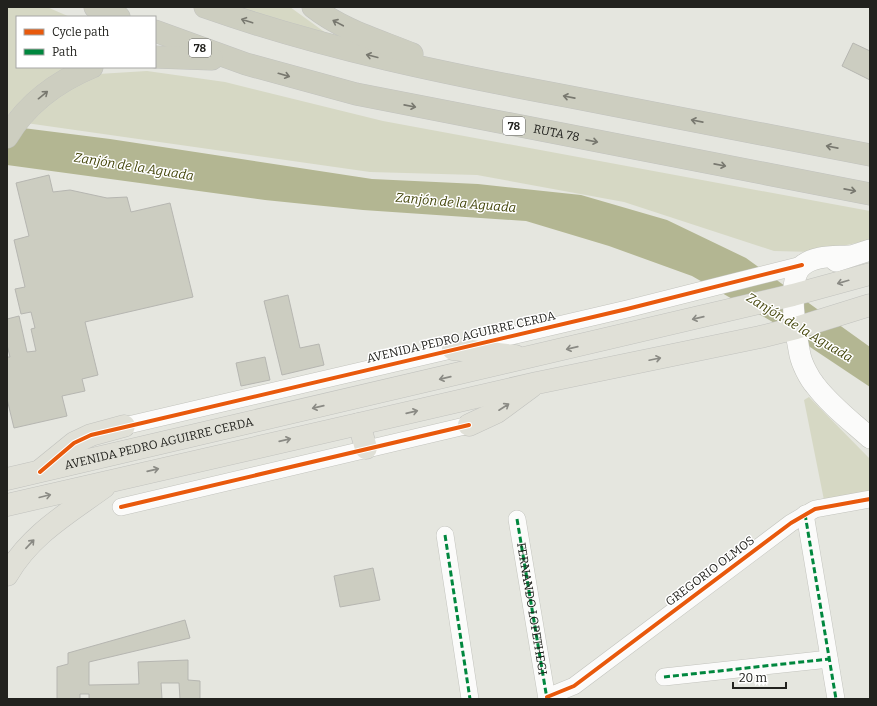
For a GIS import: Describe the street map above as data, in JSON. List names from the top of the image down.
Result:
{
  "streets": {
    "highway": ["78", "RUTA 78"],
    "main road": ["AVENIDA PEDRO AGUIRRE CERDA"],
    "street": ["GREGORIO OLMOS", "FERNANDO LOPETHEGI"]
  },
  "crossings": [
    ["GREGORIO OLMOS", "FERNANDO LOPETHEGI"]
  ],
  "water": ["Zanjón de la Aguada"],
  "legend": ["Cycle path", "Path"],
  "scale_bar": "20 m"
}
